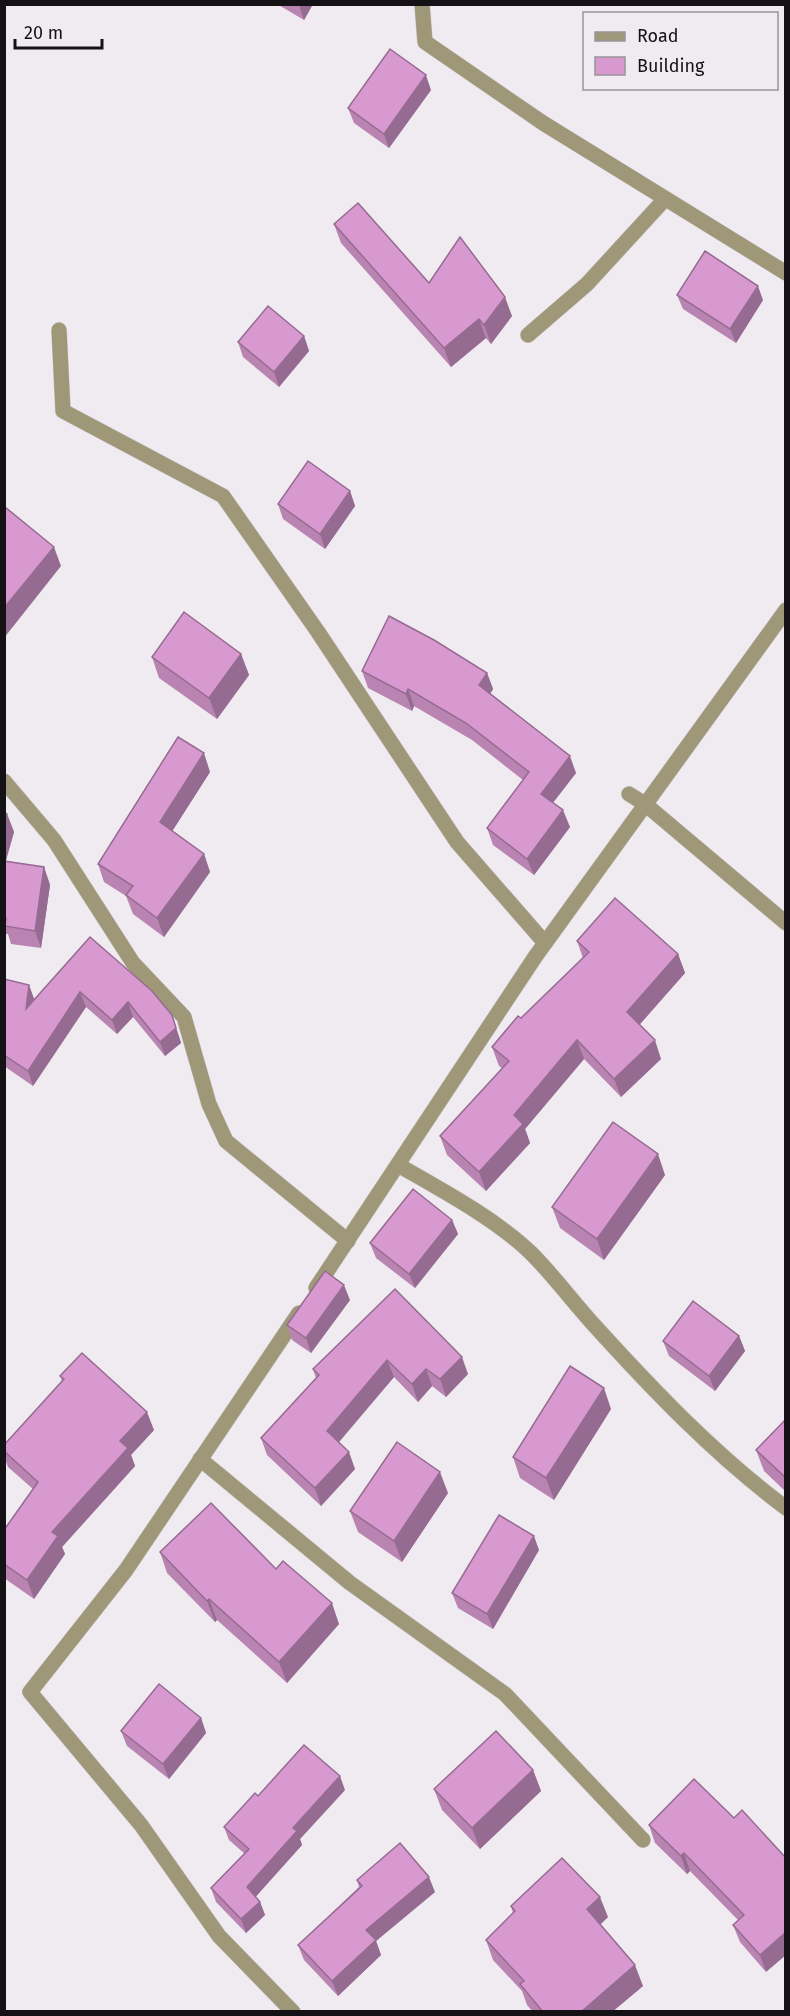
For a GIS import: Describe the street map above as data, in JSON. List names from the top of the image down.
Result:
{
  "legend": ["Road", "Building"],
  "scale_bar": "20 m"
}
